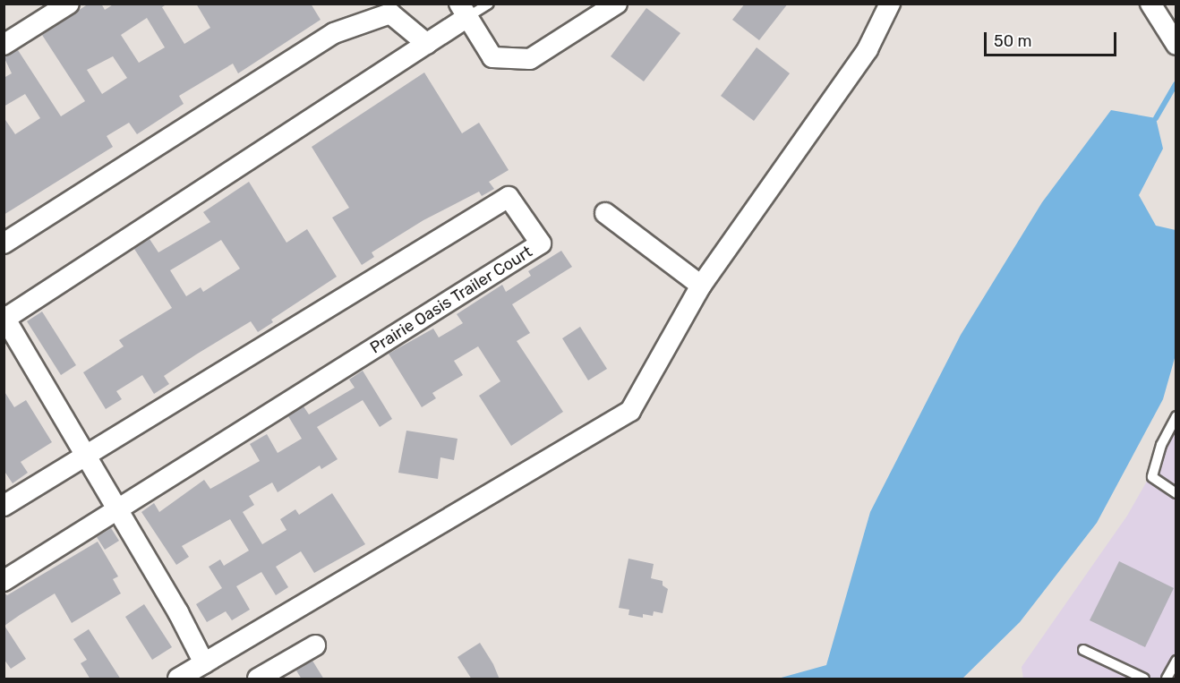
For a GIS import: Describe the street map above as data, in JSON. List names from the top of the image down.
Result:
{
  "streets": {
    "street": ["Prairie Oasis Trailer Court"]
  },
  "scale_bar": "50 m"
}
